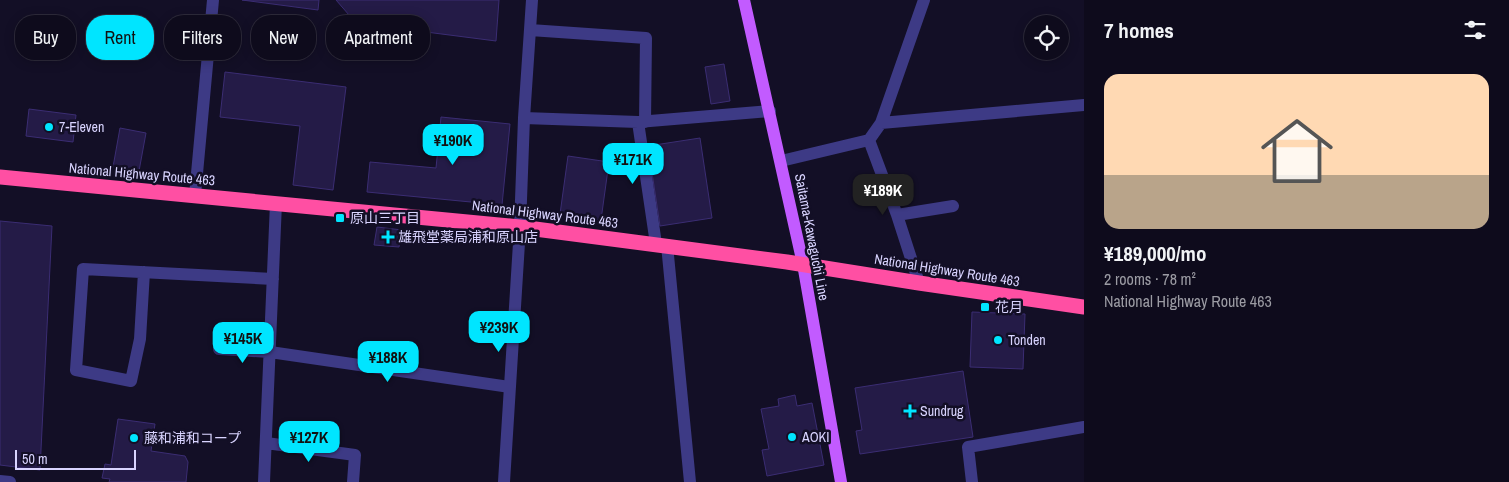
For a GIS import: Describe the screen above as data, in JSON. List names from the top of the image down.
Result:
{
  "streets": {
    "highway": ["National Highway Route 463"],
    "main road": ["Saitama-Kawaguchi Line"]
  },
  "crossings": [
    ["National Highway Route 463", "Saitama-Kawaguchi Line"]
  ],
  "places": {
    "other": [
      "7-Eleven",
      "Tonden",
      "AOKI",
      "藤和浦和コープ"
    ],
    "transit": ["原山三丁目", "花月"],
    "health": ["雄飛堂薬局浦和原山店", "Sundrug"]
  },
  "scale_bar": "50 m",
  "page": {
    "heading": "7 homes",
    "chip": [
      "Buy",
      "Rent",
      "Filters",
      "New",
      "Apartment"
    ],
    "list": [
      {
        "name": "¥189,000/mo",
        "note": "2 rooms · 78 m² · National Highway Route 463"
      }
    ],
    "price": [
      "¥190K",
      "¥171K",
      "¥189K",
      "¥239K",
      "¥145K",
      "¥188K",
      "¥127K"
    ],
    "scale": "50 m"
  }
}
